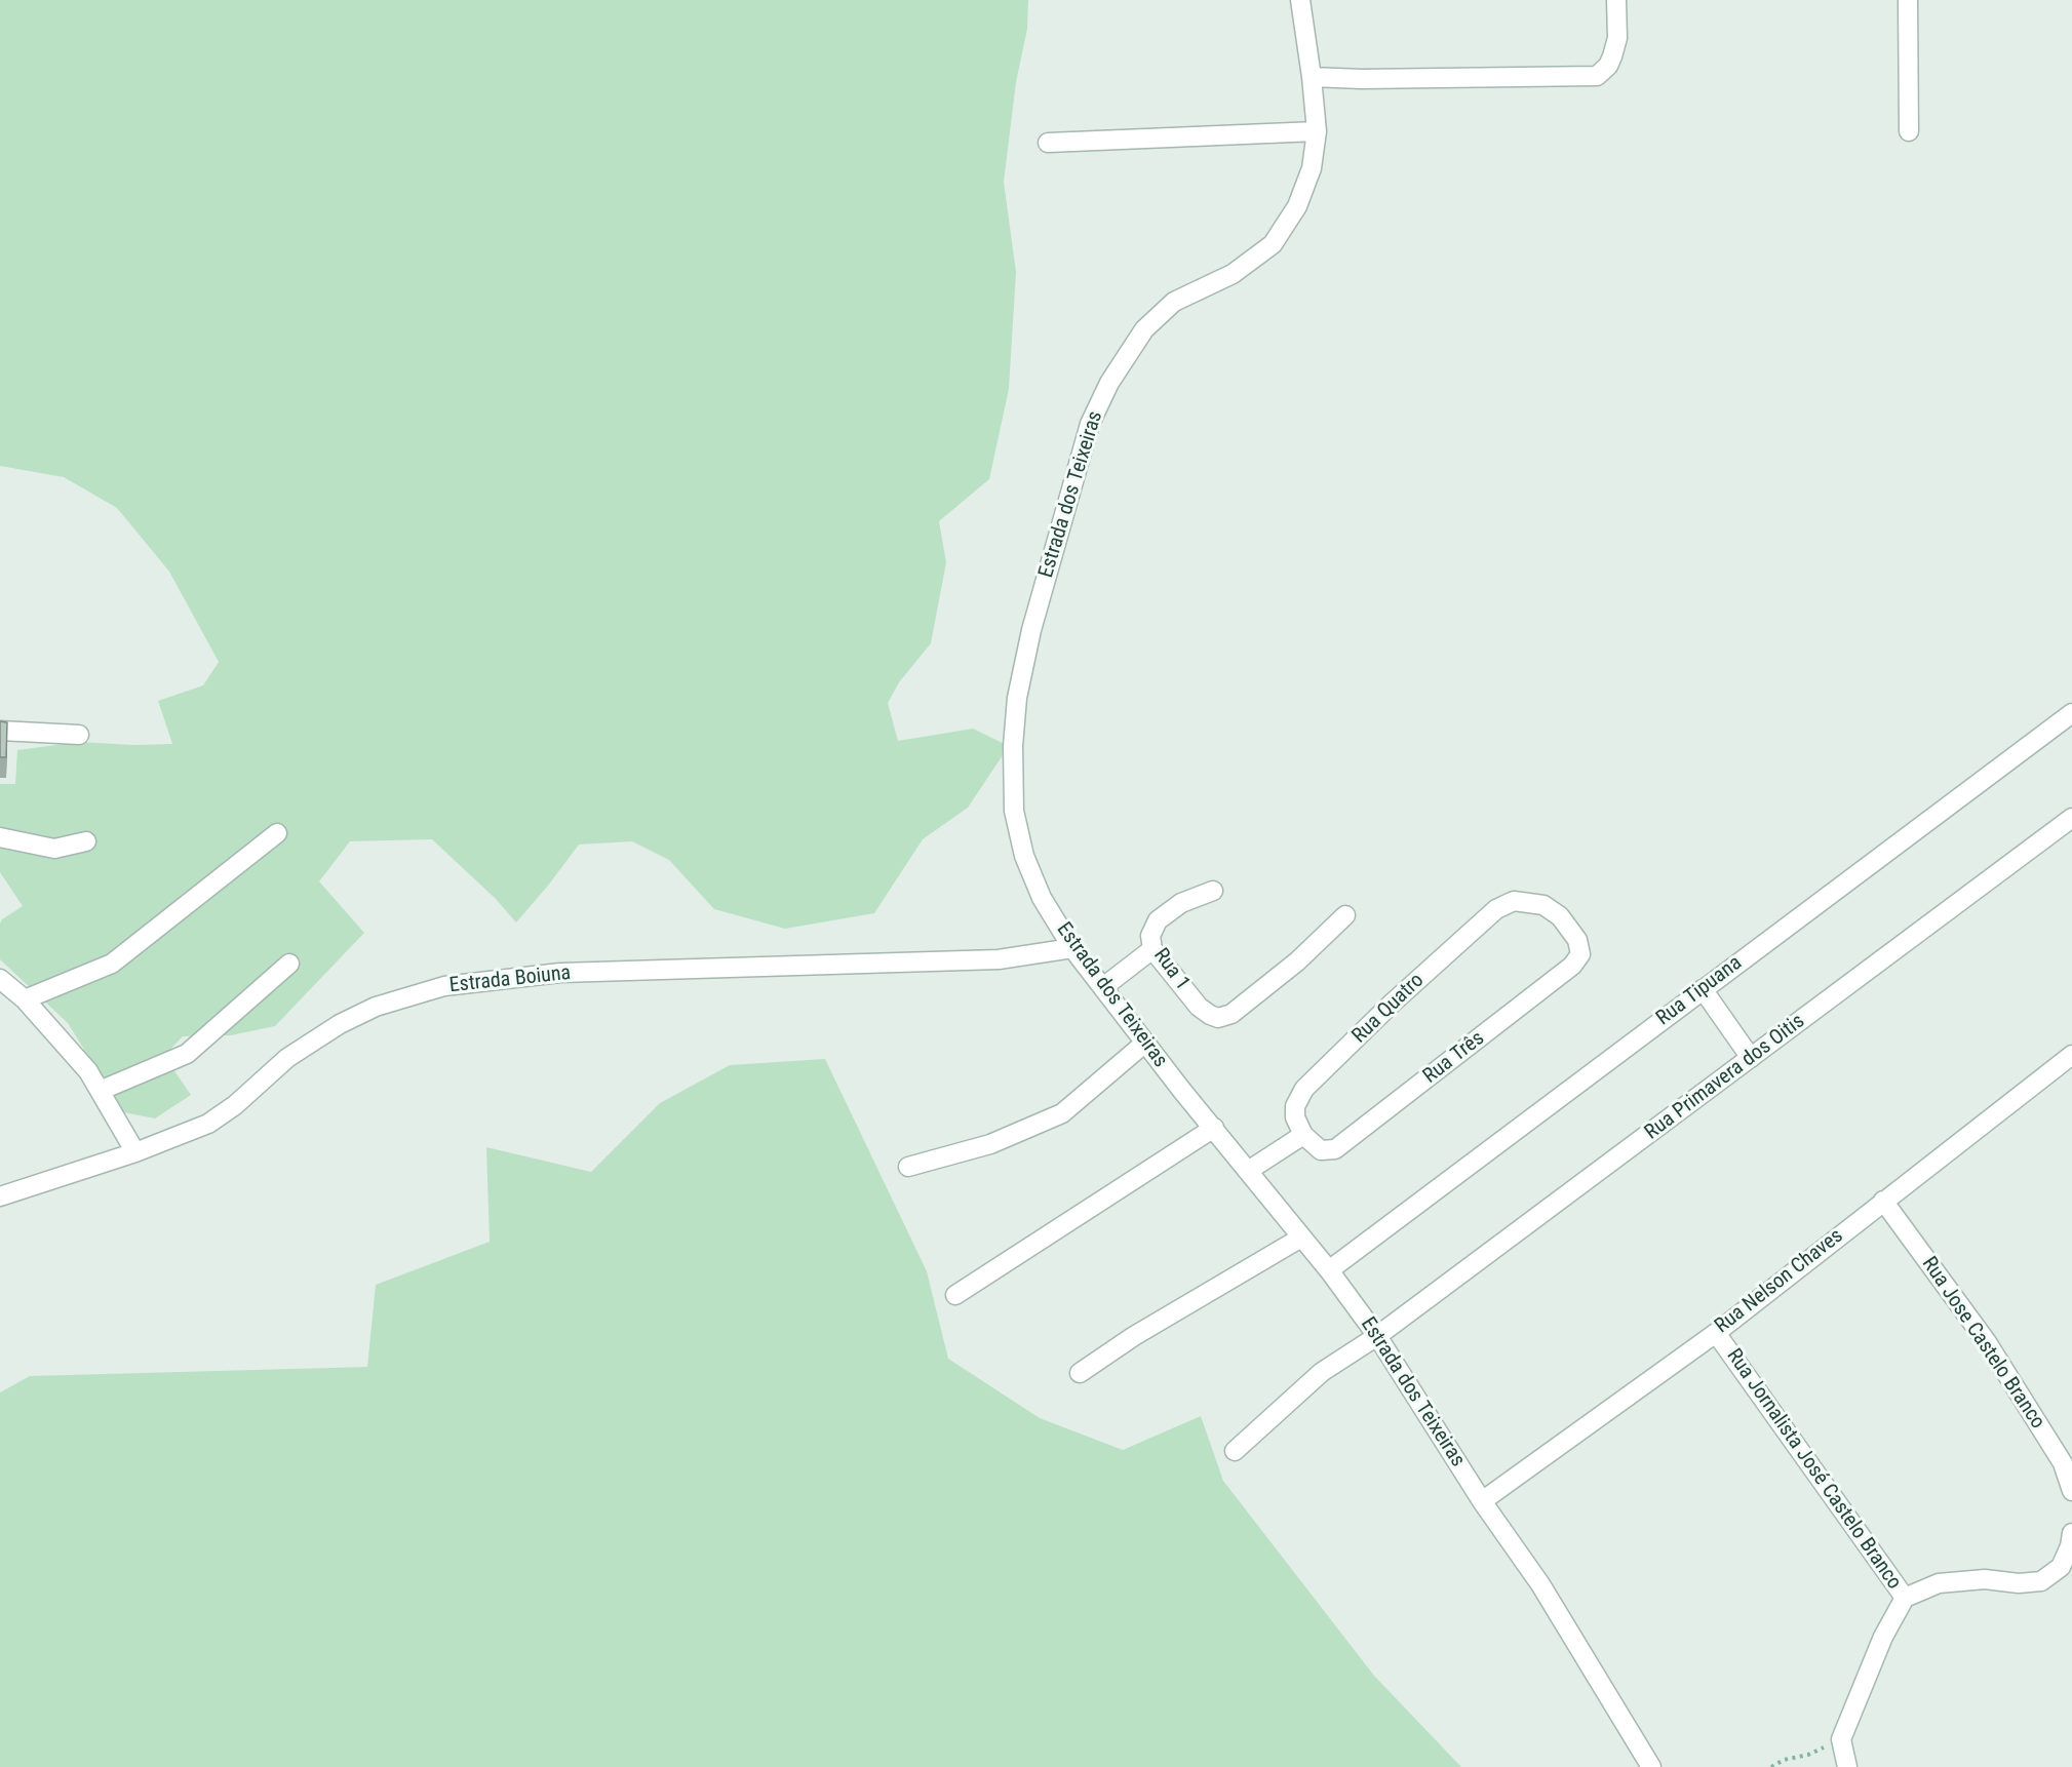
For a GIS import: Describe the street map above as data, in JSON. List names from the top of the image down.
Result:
{
  "streets": {
    "street": [
      "Estrada dos Teixeiras",
      "Rua 1",
      "Estrada Boiuna",
      "Rua Tipuana",
      "Rua Quatro",
      "Rua Três",
      "Rua Primavera dos Oitis",
      "Rua Nelson Chaves",
      "Rua Jose Castelo Branco",
      "Rua Jornalista José Castelo Branco"
    ]
  },
  "crossings": [
    ["Estrada dos Teixeiras", "Estrada Boiuna"],
    ["Estrada dos Teixeiras", "Rua Tipuana"],
    ["Estrada dos Teixeiras", "Rua Primavera dos Oitis"],
    ["Estrada dos Teixeiras", "Rua Nelson Chaves"],
    ["Rua Quatro", "Rua Três"],
    ["Rua Nelson Chaves", "Rua Jose Castelo Branco"],
    ["Rua Nelson Chaves", "Rua Jornalista José Castelo Branco"]
  ]
}
